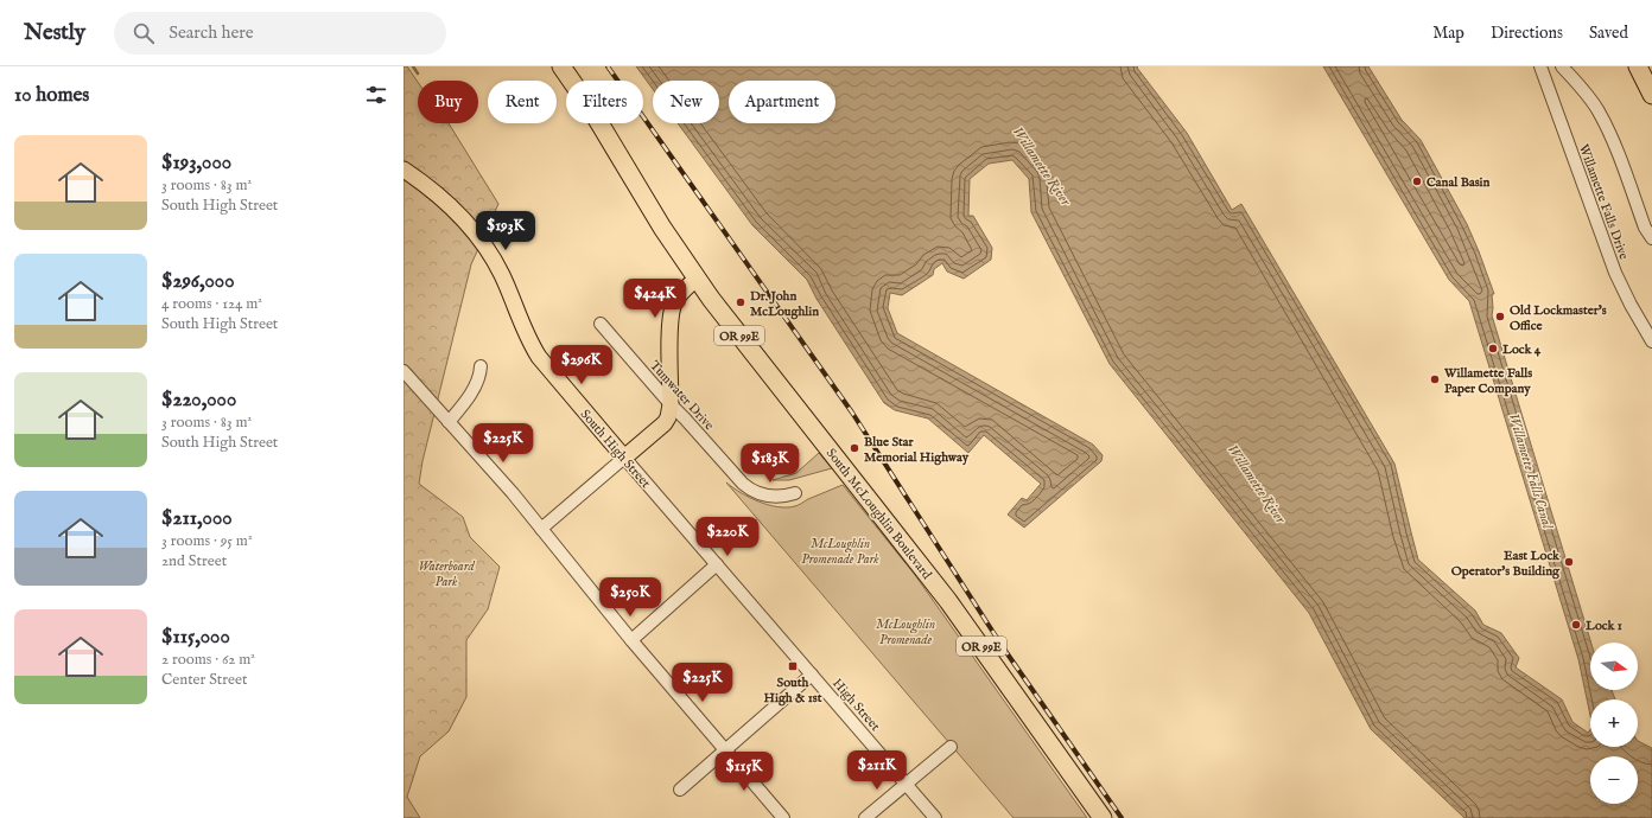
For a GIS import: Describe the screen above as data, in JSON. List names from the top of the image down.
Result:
{
  "streets": {
    "highway": ["OR 99E", "South McLoughlin Boulevard"],
    "main road": ["South High Street"],
    "street": ["Willamette Falls Drive", "Tumwater Drive", "High Street"]
  },
  "crossings": [
    ["South High Street", "High Street"]
  ],
  "water": ["Willamette River", "Willamette Falls Canal"],
  "parks": ["McLoughlin Promenade Park", "Waterboard Park", "McLoughlin Promenade"],
  "places": {
    "other": [
      "Canal Basin",
      "Dr. John McLoughlin",
      "Old Lockmaster's Office",
      "Lock 4",
      "Willamette Falls Paper Company",
      "Blue Star Memorial Highway",
      "East Lock Operator's Building",
      "Lock 1"
    ],
    "transit": ["South High & 1st"]
  },
  "north": "right",
  "page": {
    "header": "Nestly",
    "search": "Search here",
    "nav": ["Map", "Directions", "Saved"],
    "heading": "10 homes",
    "chip": [
      "Buy",
      "Rent",
      "Filters",
      "New",
      "Apartment"
    ],
    "list": [
      {
        "name": "$193,000",
        "note": "3 rooms · 83 m² · South High Street"
      },
      {
        "name": "$296,000",
        "note": "4 rooms · 124 m² · South High Street"
      },
      {
        "name": "$220,000",
        "note": "3 rooms · 83 m² · South High Street"
      },
      {
        "name": "$211,000",
        "note": "3 rooms · 95 m² · 2nd Street"
      },
      {
        "name": "$115,000",
        "note": "2 rooms · 62 m² · Center Street"
      }
    ],
    "price": [
      "$193K",
      "$424K",
      "$296K",
      "$225K",
      "$183K",
      "$220K",
      "$250K",
      "$225K",
      "$211K",
      "$115K"
    ],
    "map_buttons": ["+", "−"]
  }
}
